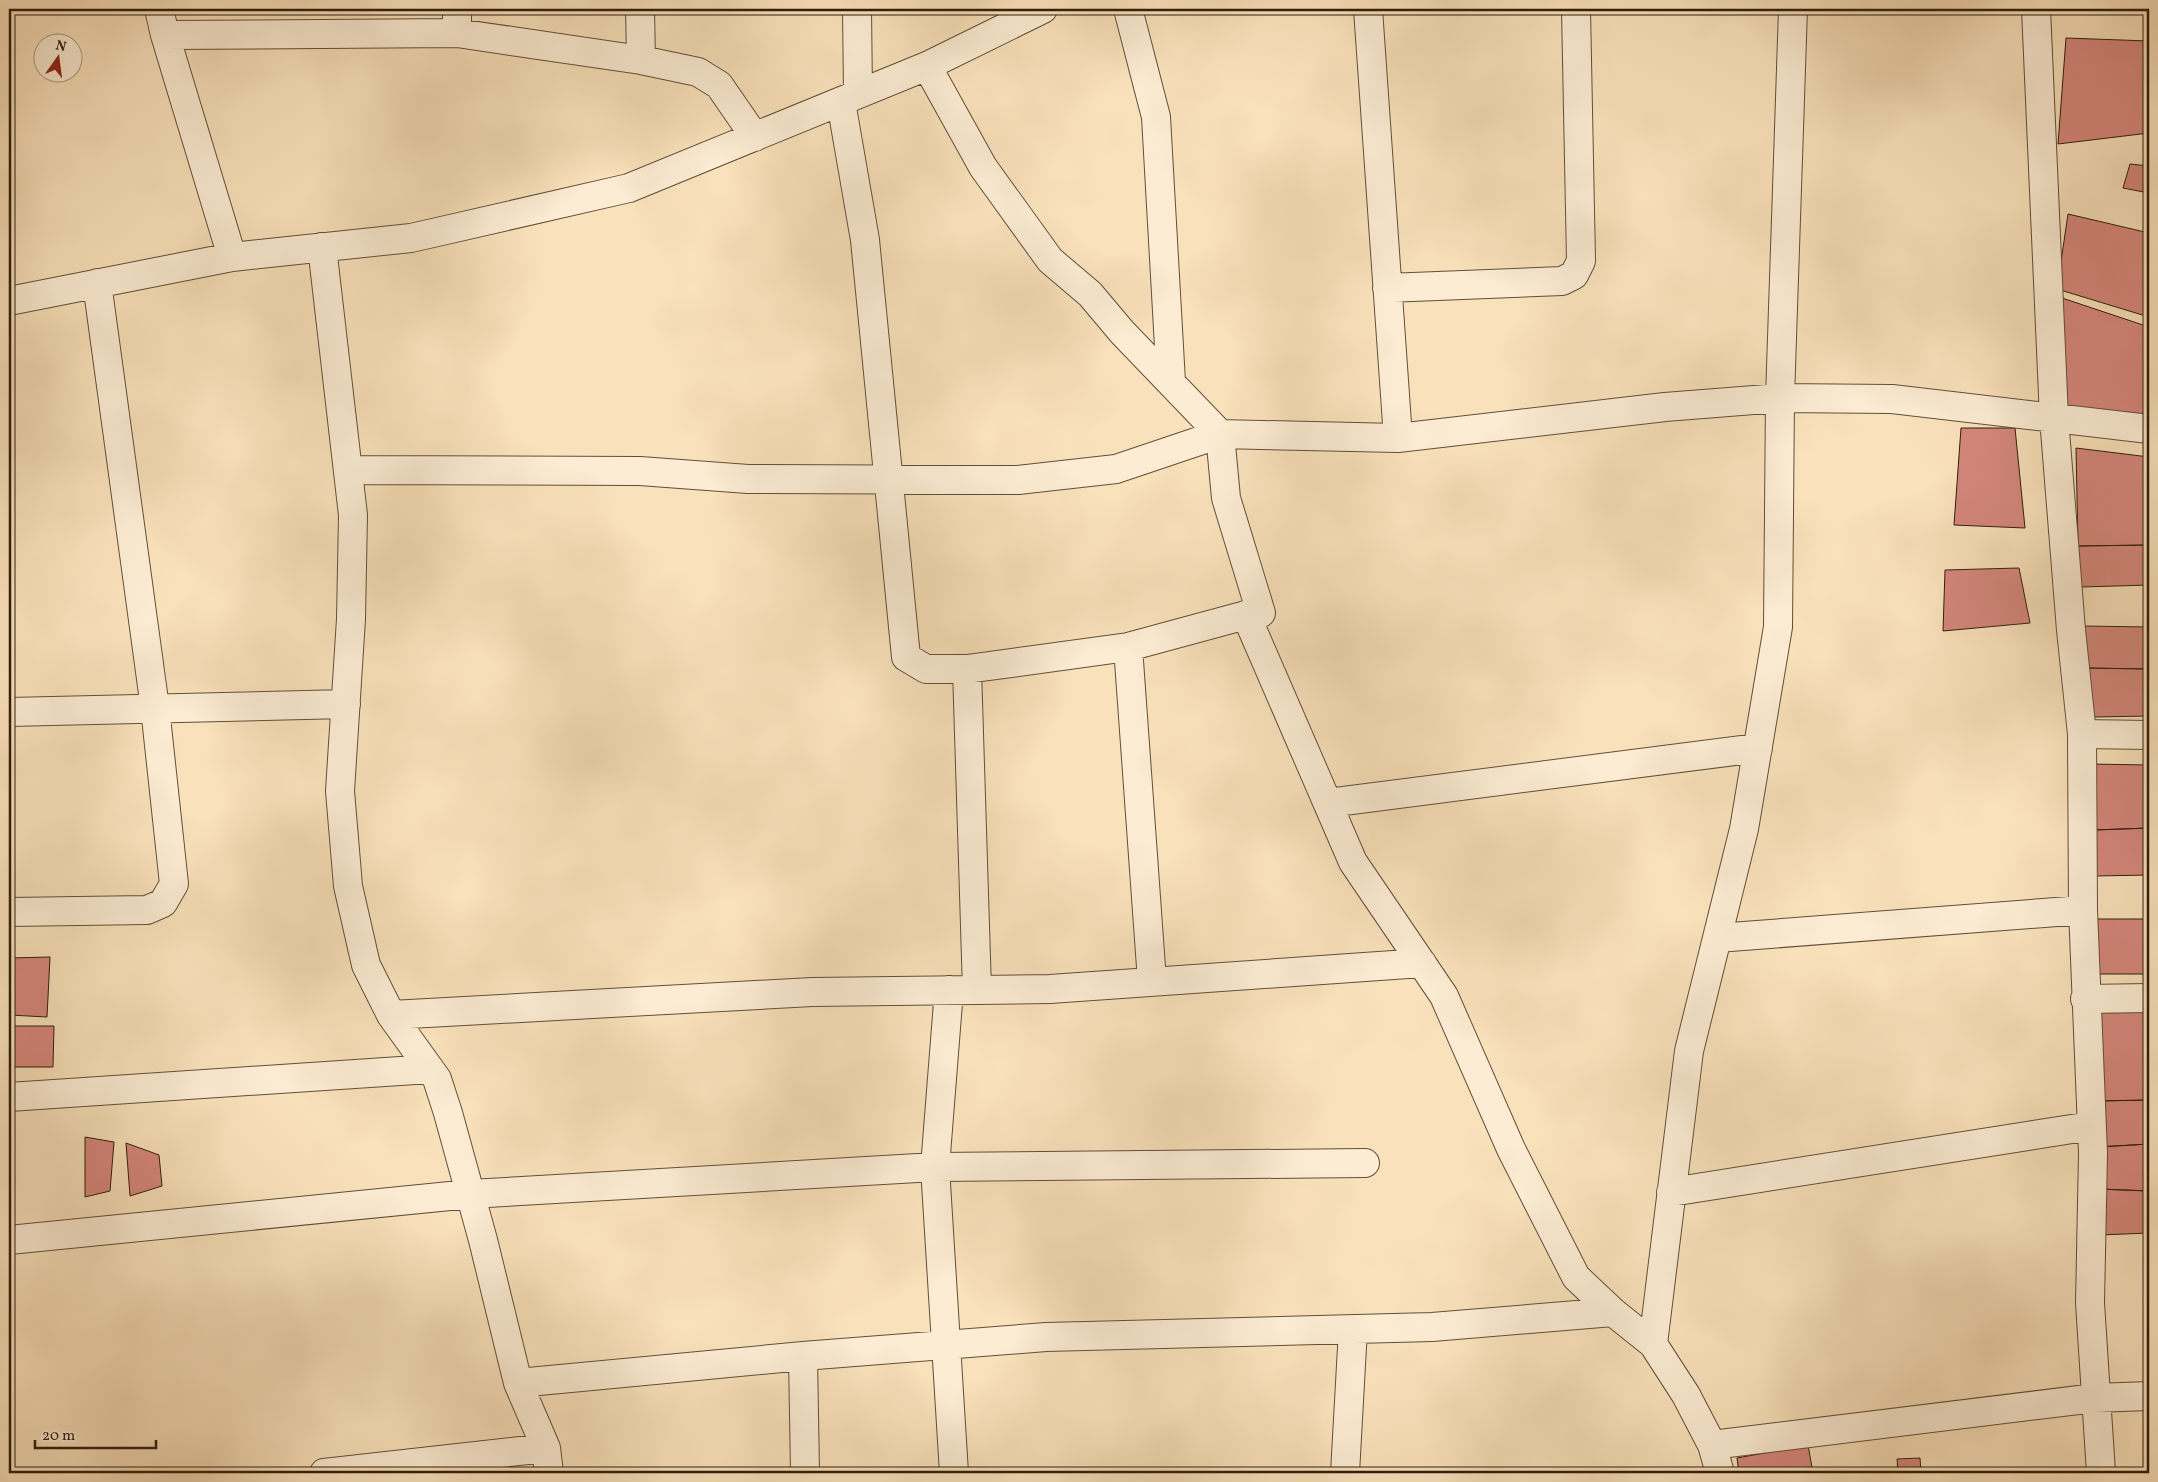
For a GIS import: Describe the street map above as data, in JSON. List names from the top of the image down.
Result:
{
  "scale_bar": "20 m",
  "north": "top"
}
